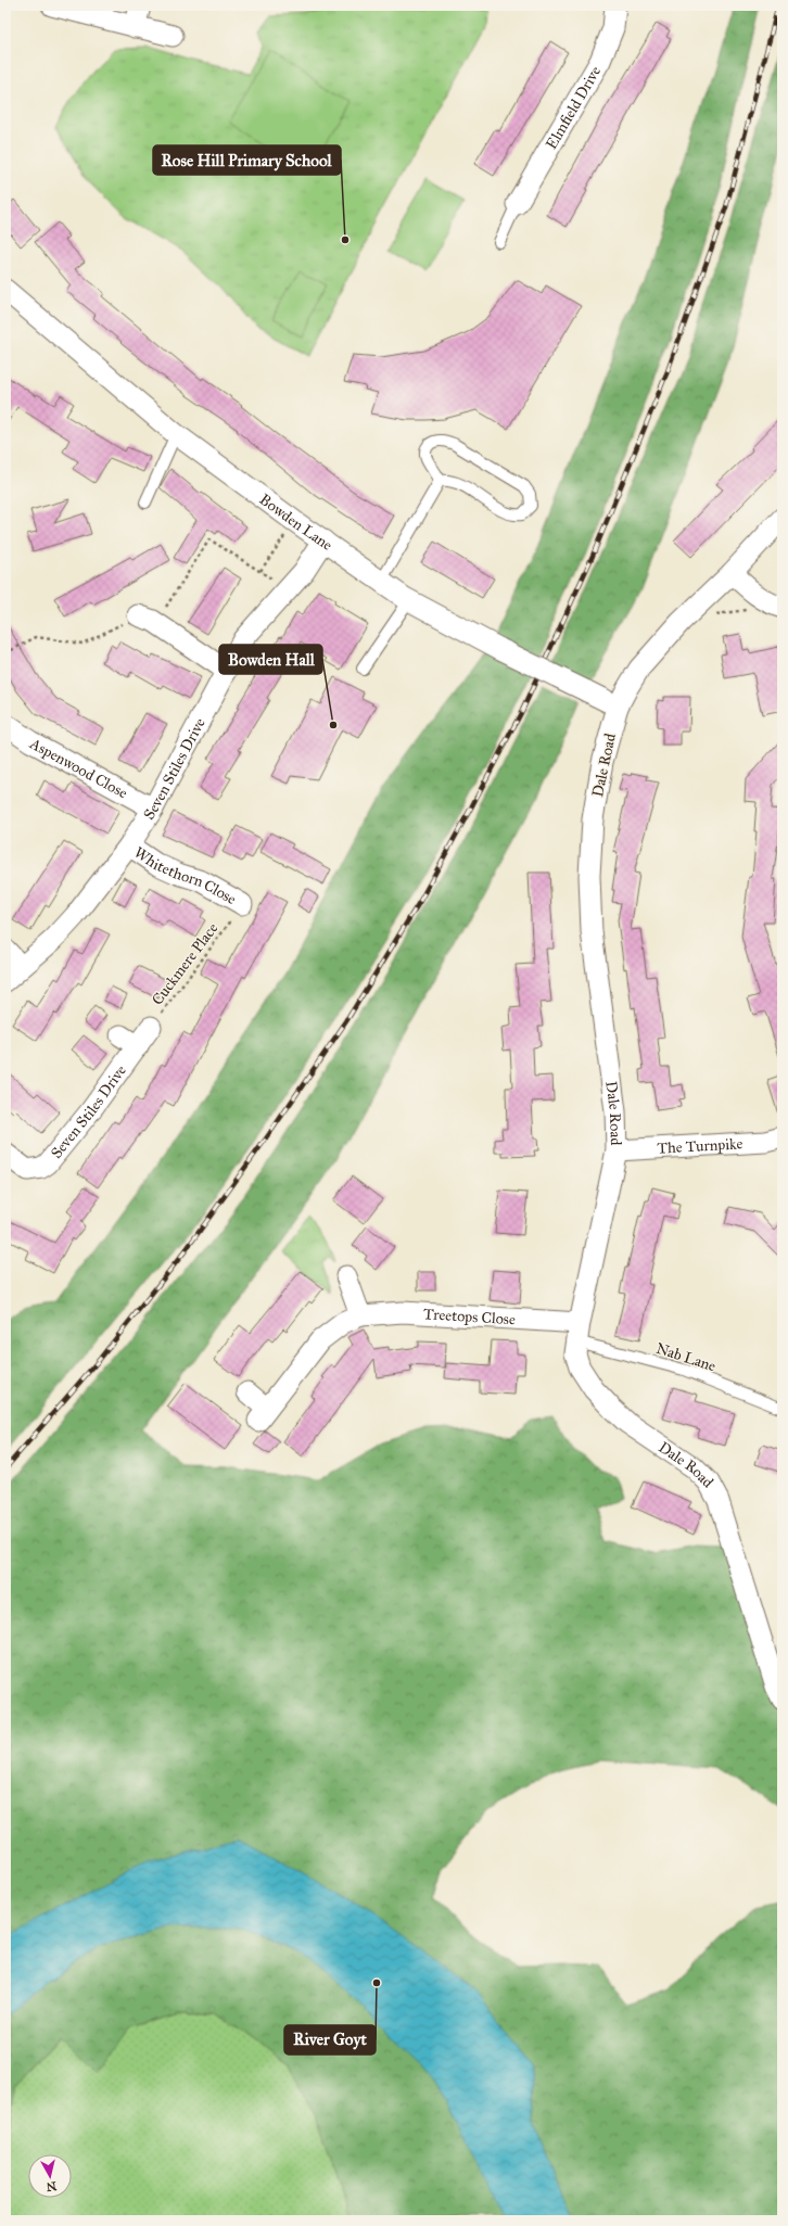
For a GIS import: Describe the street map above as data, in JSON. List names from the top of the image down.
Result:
{
  "streets": {
    "street": [
      "Elmfield Drive",
      "Bowden Lane",
      "Dale Road",
      "Aspenwood Close",
      "Seven Stiles Drive",
      "Whitethorn Close",
      "The Turnpike",
      "Treetops Close"
    ],
    "lane": ["Nab Lane"],
    "path": ["Cuckmere Place"]
  },
  "crossings": [
    ["Bowden Lane", "Dale Road"],
    ["Bowden Lane", "Seven Stiles Drive"],
    ["Dale Road", "The Turnpike"],
    ["Dale Road", "Treetops Close"],
    ["Dale Road", "Nab Lane"],
    ["Aspenwood Close", "Seven Stiles Drive"],
    ["Seven Stiles Drive", "Whitethorn Close"],
    ["Seven Stiles Drive", "Cuckmere Place"],
    ["Whitethorn Close", "Cuckmere Place"],
    ["Treetops Close", "Nab Lane"]
  ],
  "places": ["Rose Hill Primary School", "Bowden Hall", "River Goyt"],
  "north": "bottom"
}
